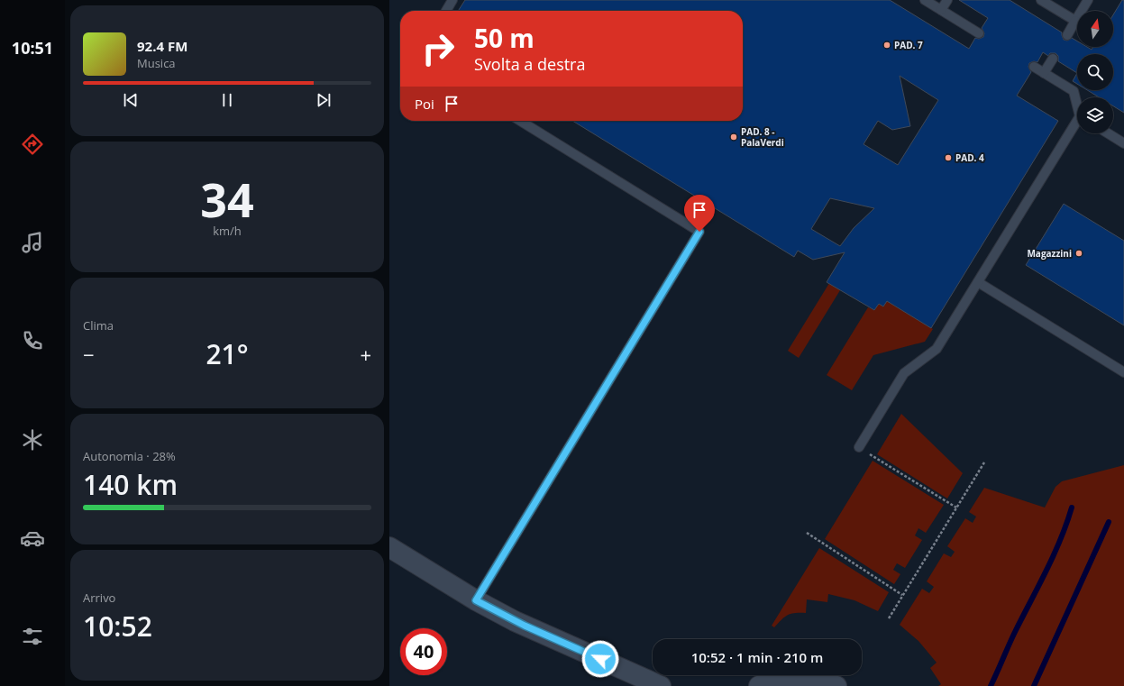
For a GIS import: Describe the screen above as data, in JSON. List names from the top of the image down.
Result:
{
  "places": [
    "PAD. 7",
    "PAD. 8 - PalaVerdi",
    "PAD. 4",
    "Magazzini"
  ],
  "north": "top",
  "page": {
    "tabs": "10:51",
    "turn": ["50 m", "Svolta a destra"],
    "song": ["92.4 FM", "Musica"],
    "then": "Poi",
    "tile": [
      ["34", "km/h"],
      "Clima",
      ["Autonomia · 28%", "140 km"],
      ["Arrivo", "10:52"]
    ],
    "heat": ["−", "21°", "+"],
    "limit": "40",
    "trip": "10:52 · 1 min · 210 m"
  }
}
